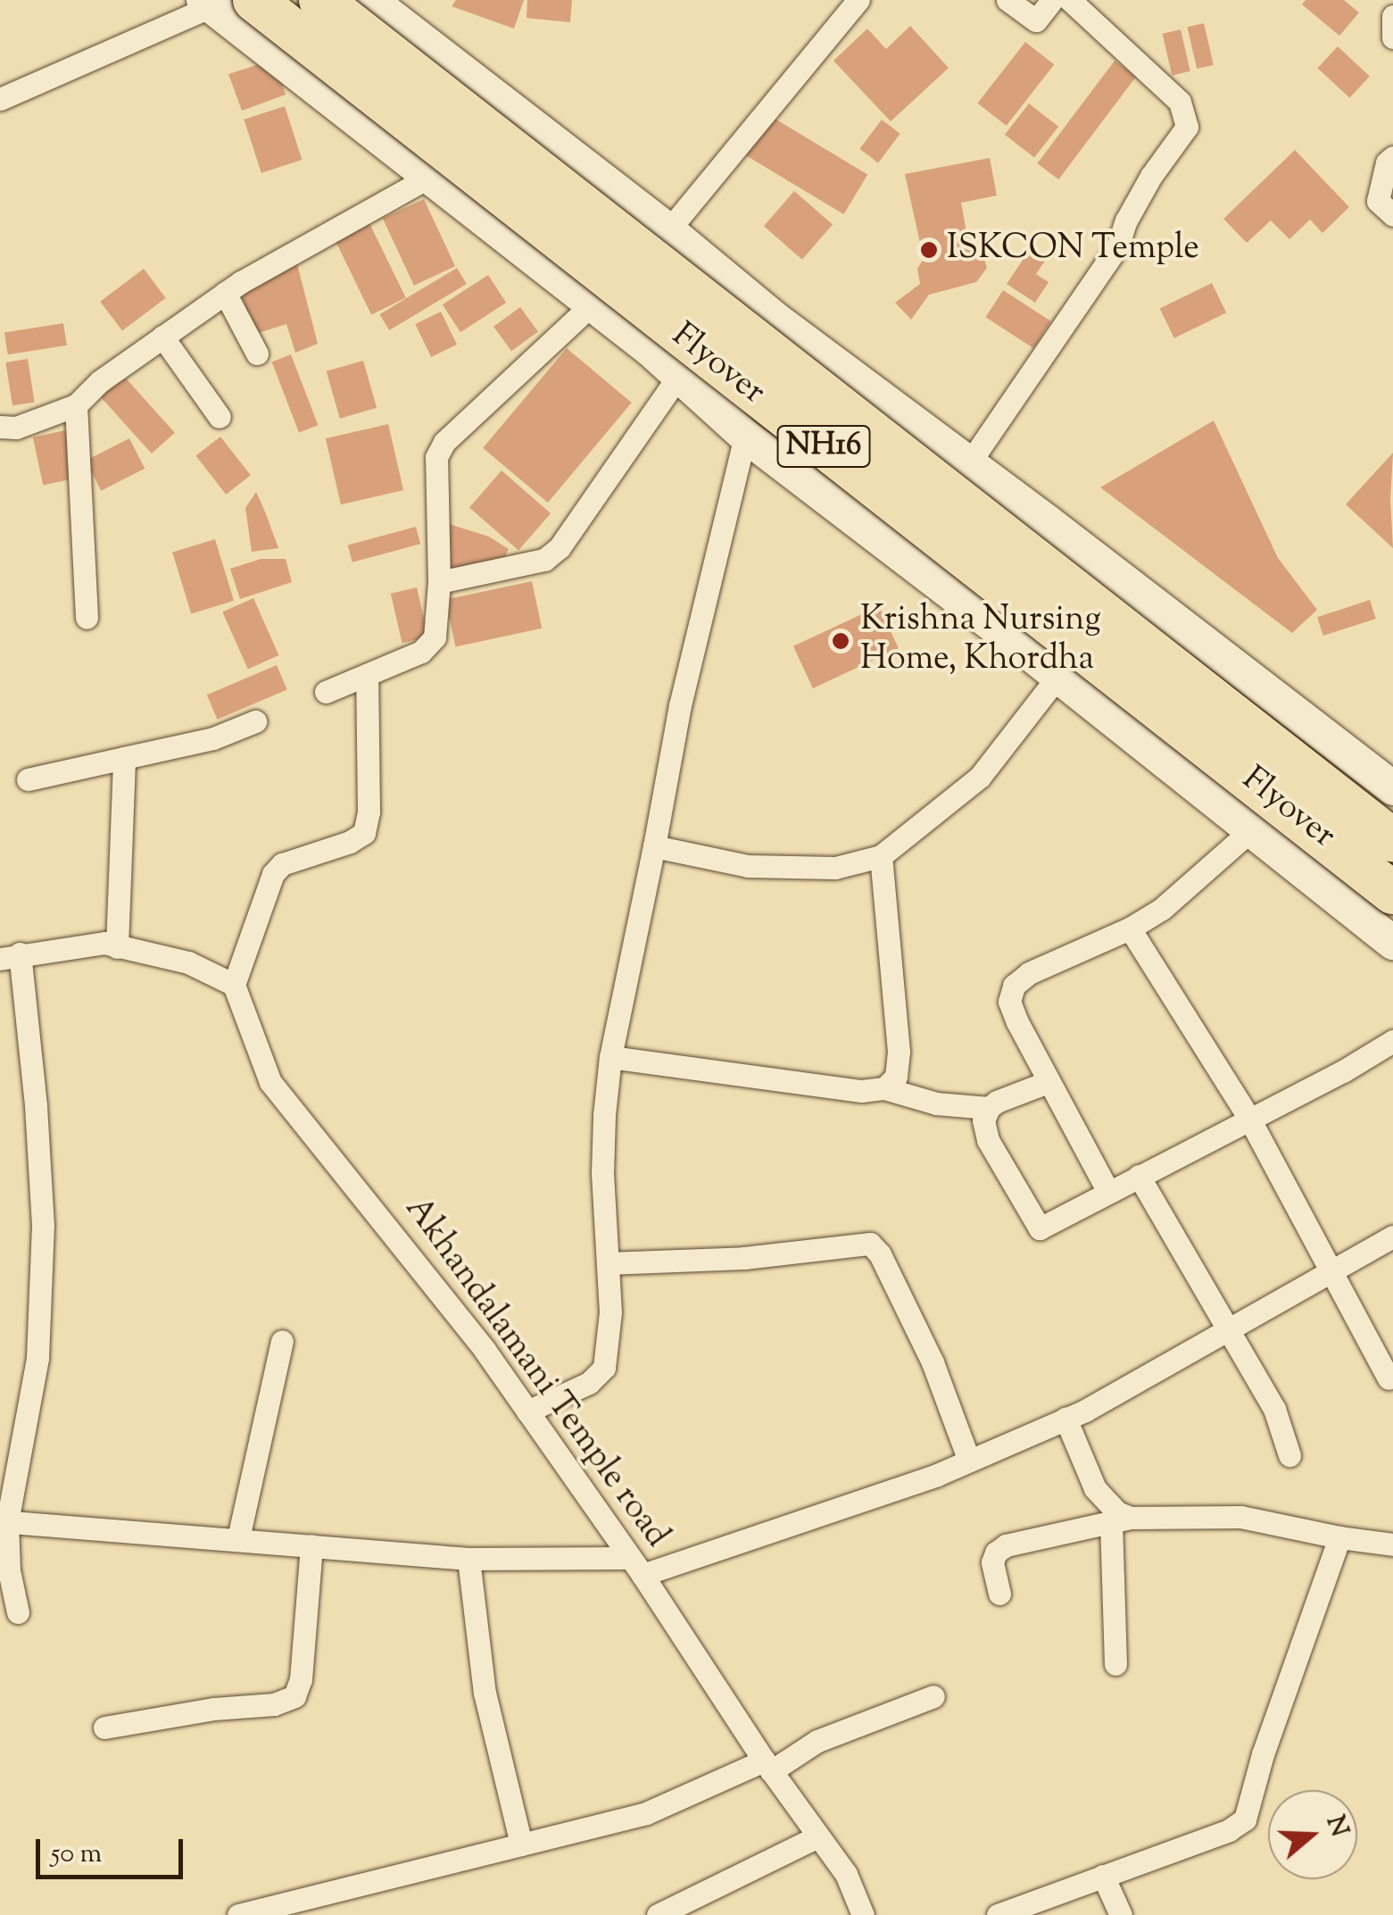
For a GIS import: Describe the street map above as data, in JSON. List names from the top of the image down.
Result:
{
  "streets": {
    "highway": ["Flyover", "NH16"],
    "street": ["Akhandalamani Temple road"]
  },
  "places": ["ISKCON Temple", "Krishna Nursing Home, Khordha"],
  "scale_bar": "50 m",
  "north": "right"
}
